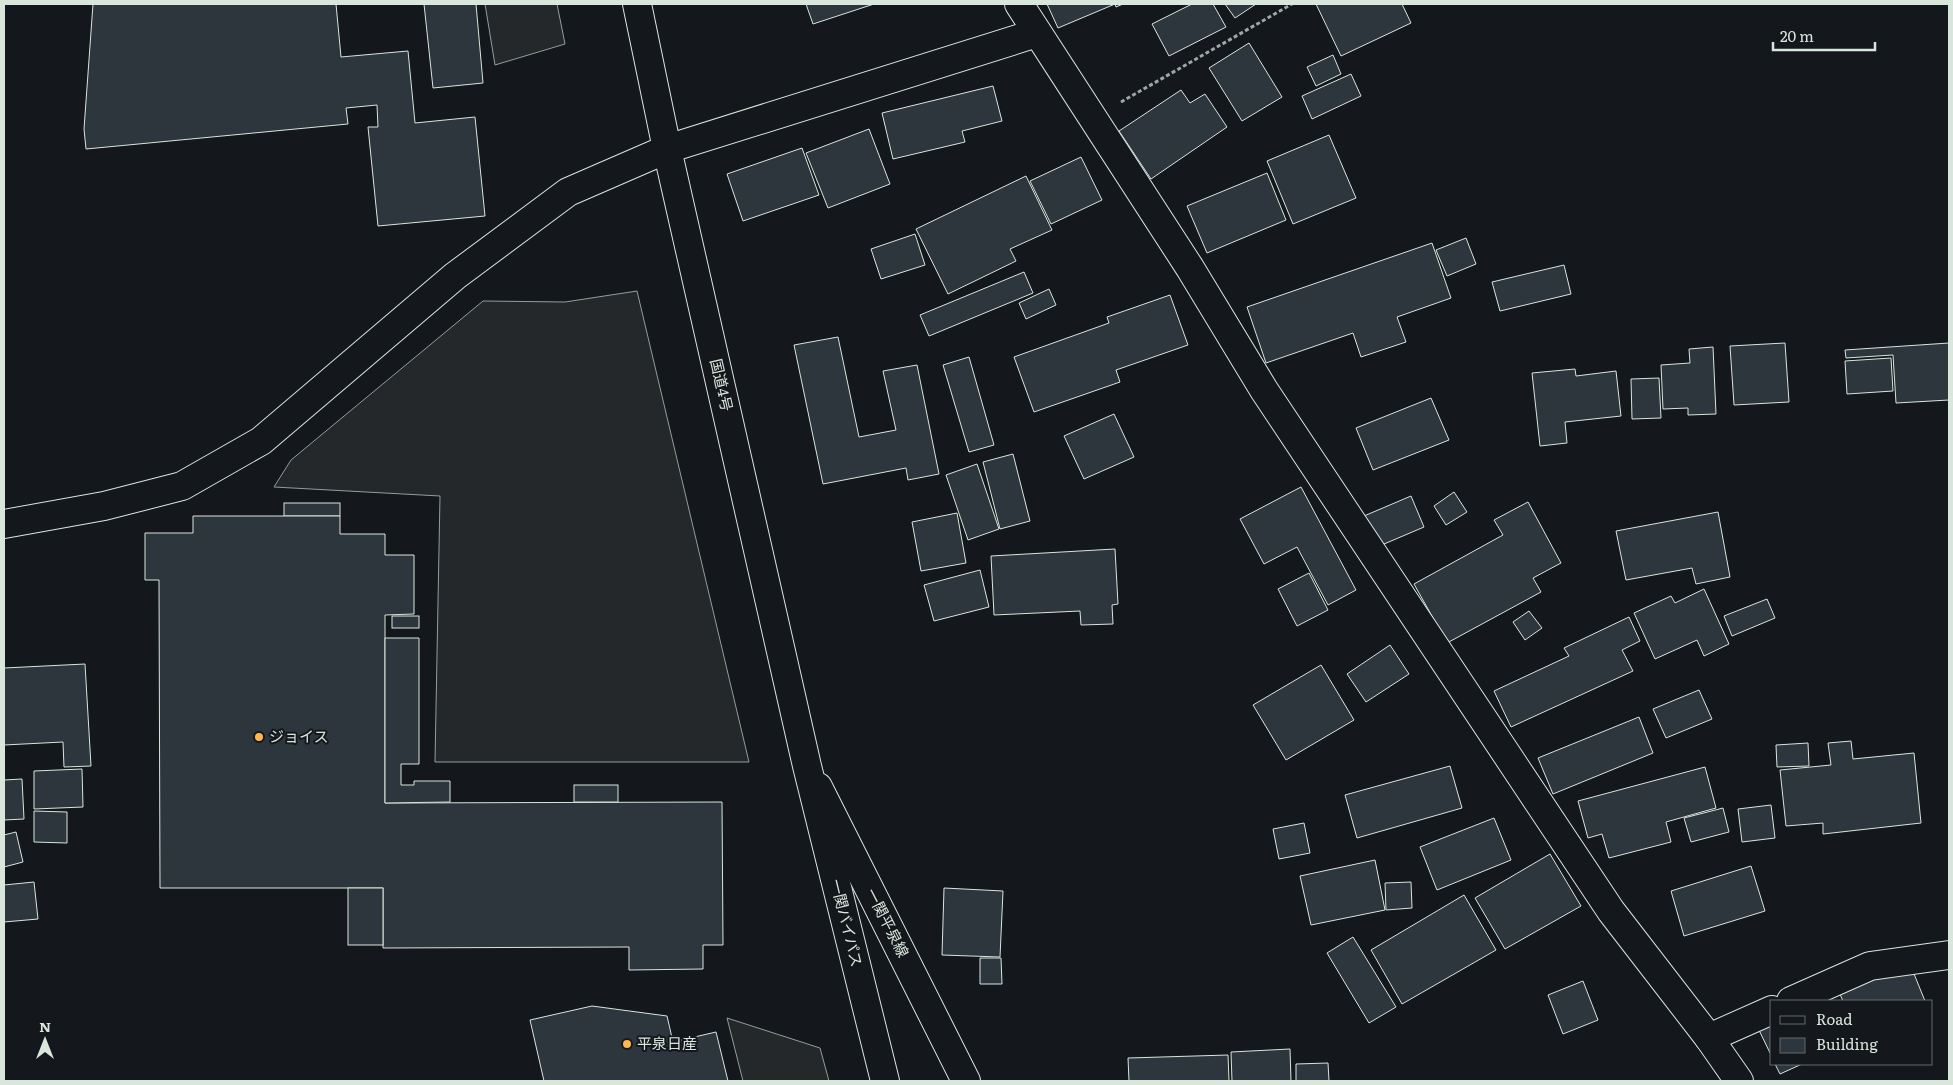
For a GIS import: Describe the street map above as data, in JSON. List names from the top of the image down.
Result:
{
  "streets": {
    "main road": ["国道4号", "一関バイパス", "一関平泉線"]
  },
  "crossings": [
    ["国道4号", "一関バイパス"],
    ["国道4号", "一関平泉線"],
    ["一関バイパス", "一関平泉線"]
  ],
  "places": ["ジョイス", "平泉日産"],
  "legend": ["Road", "Building"],
  "scale_bar": "20 m",
  "north": "top"
}
